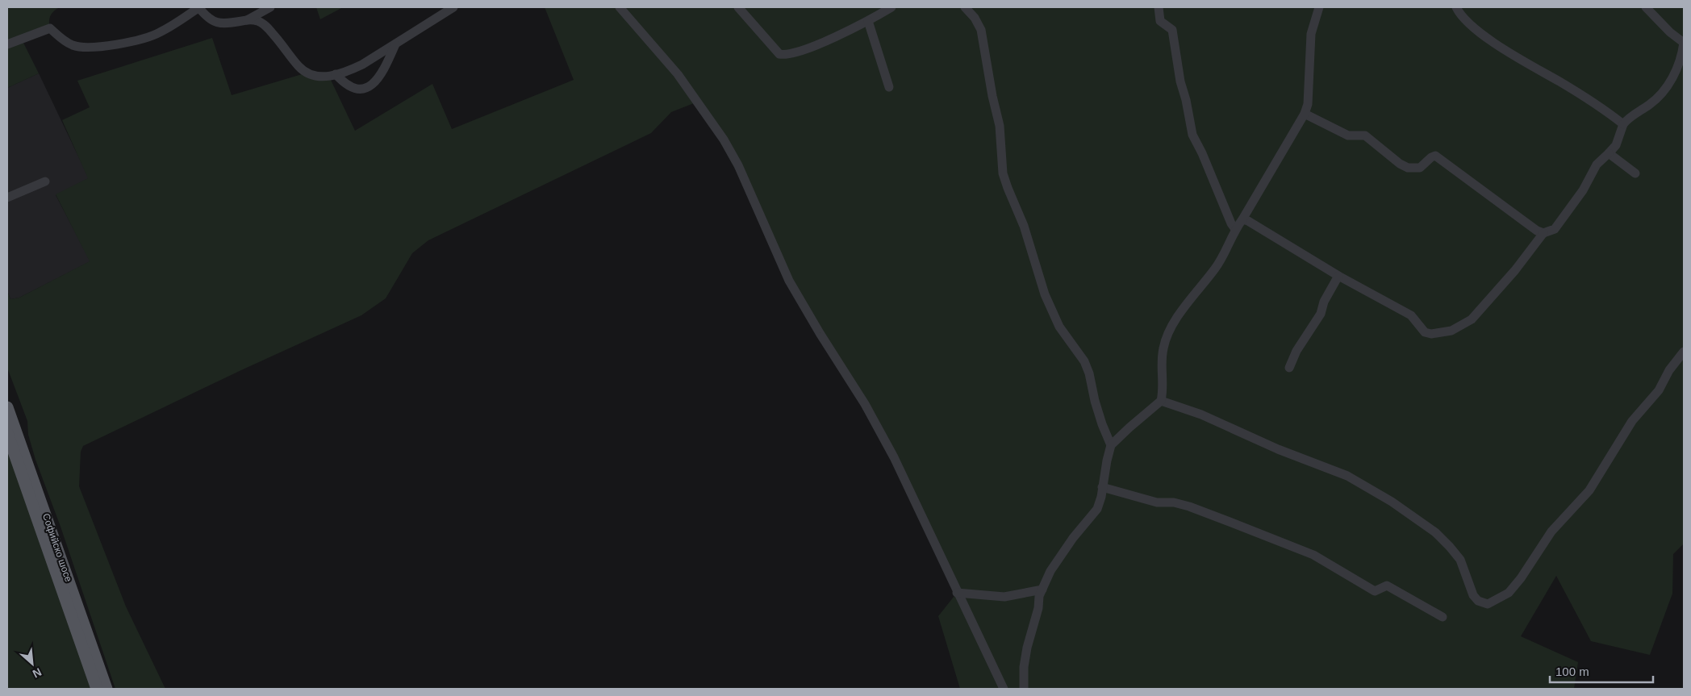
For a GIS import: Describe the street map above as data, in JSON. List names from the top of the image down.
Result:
{
  "streets": {
    "main road": ["Софийско шосе"]
  },
  "scale_bar": "100 m",
  "north": "bottom right"
}
